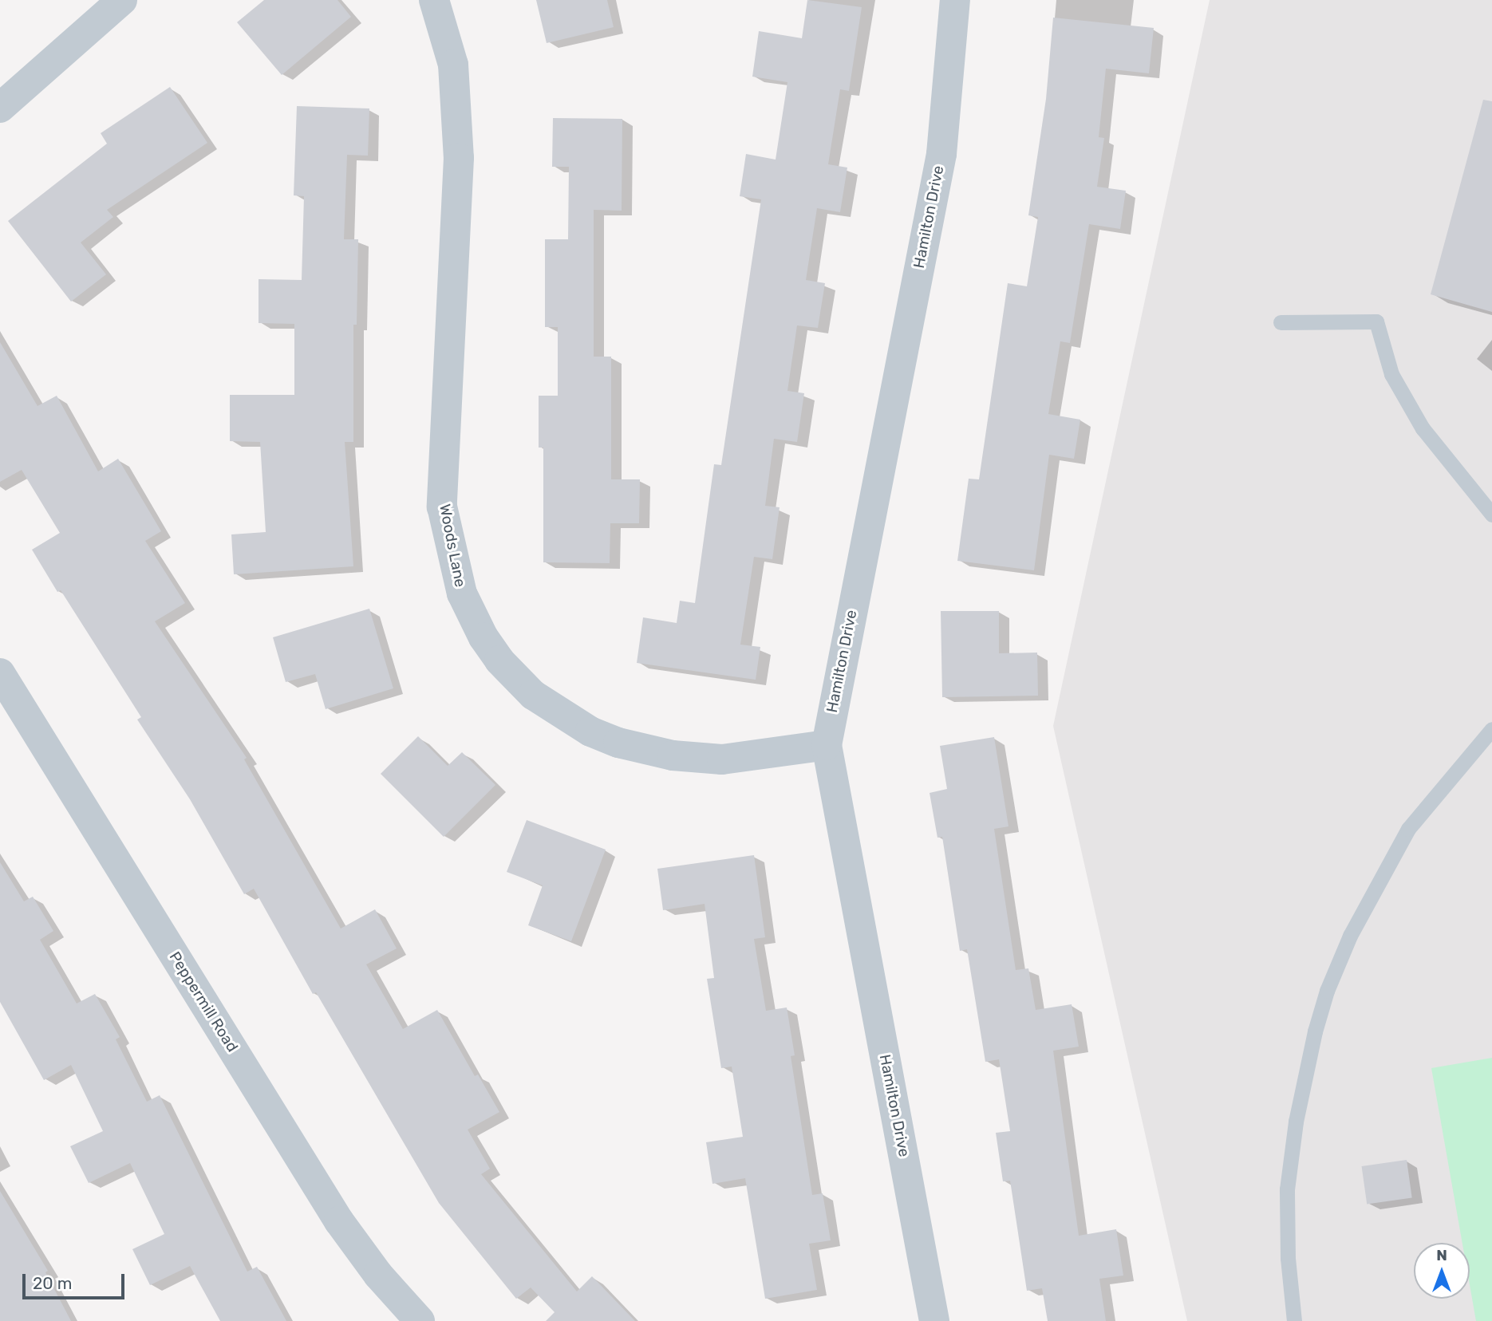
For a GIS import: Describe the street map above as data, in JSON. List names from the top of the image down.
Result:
{
  "streets": {
    "street": ["Hamilton Drive", "Woods Lane", "Peppermill Road"]
  },
  "crossings": [
    ["Hamilton Drive", "Woods Lane"]
  ],
  "scale_bar": "20 m",
  "north": "top"
}
